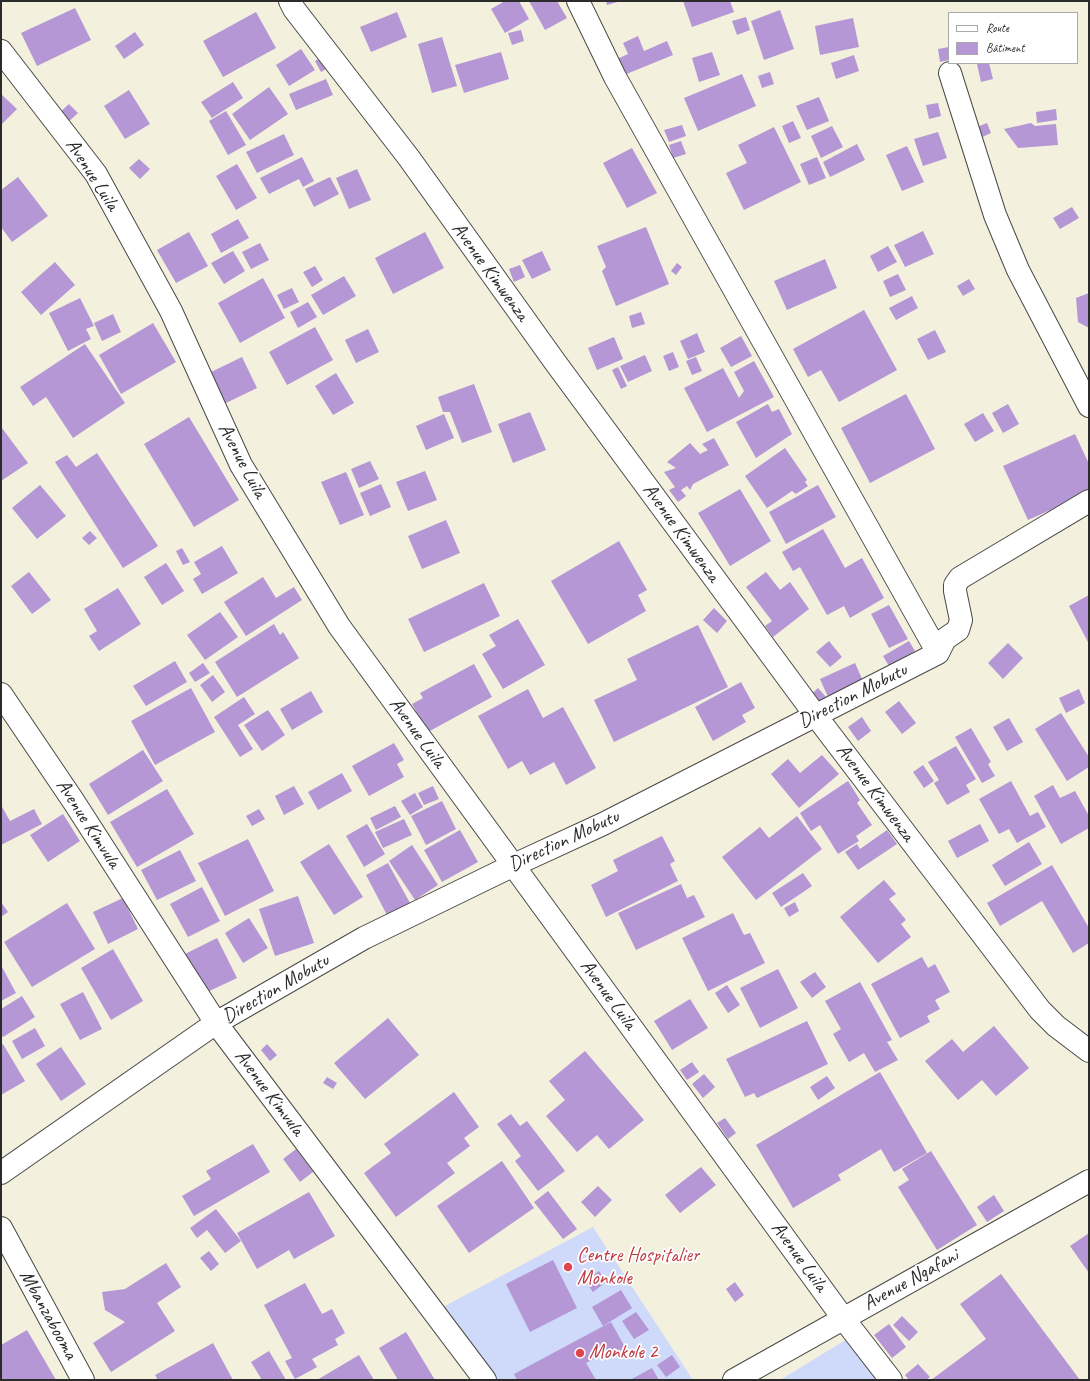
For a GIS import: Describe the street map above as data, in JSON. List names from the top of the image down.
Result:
{
  "streets": {
    "street": [
      "Avenue Luila",
      "Avenue Kimwenza",
      "Direction Mobutu",
      "Avenue Kimvula",
      "Avenue Ngafani",
      "Mbanzabooma"
    ]
  },
  "crossings": [
    ["Avenue Luila", "Direction Mobutu"],
    ["Avenue Luila", "Avenue Ngafani"],
    ["Avenue Kimwenza", "Direction Mobutu"],
    ["Direction Mobutu", "Avenue Kimvula"]
  ],
  "places": ["Centre Hospitalier Monkole", "Monkole 2"],
  "legend": ["Route", "Bâtiment"]
}
